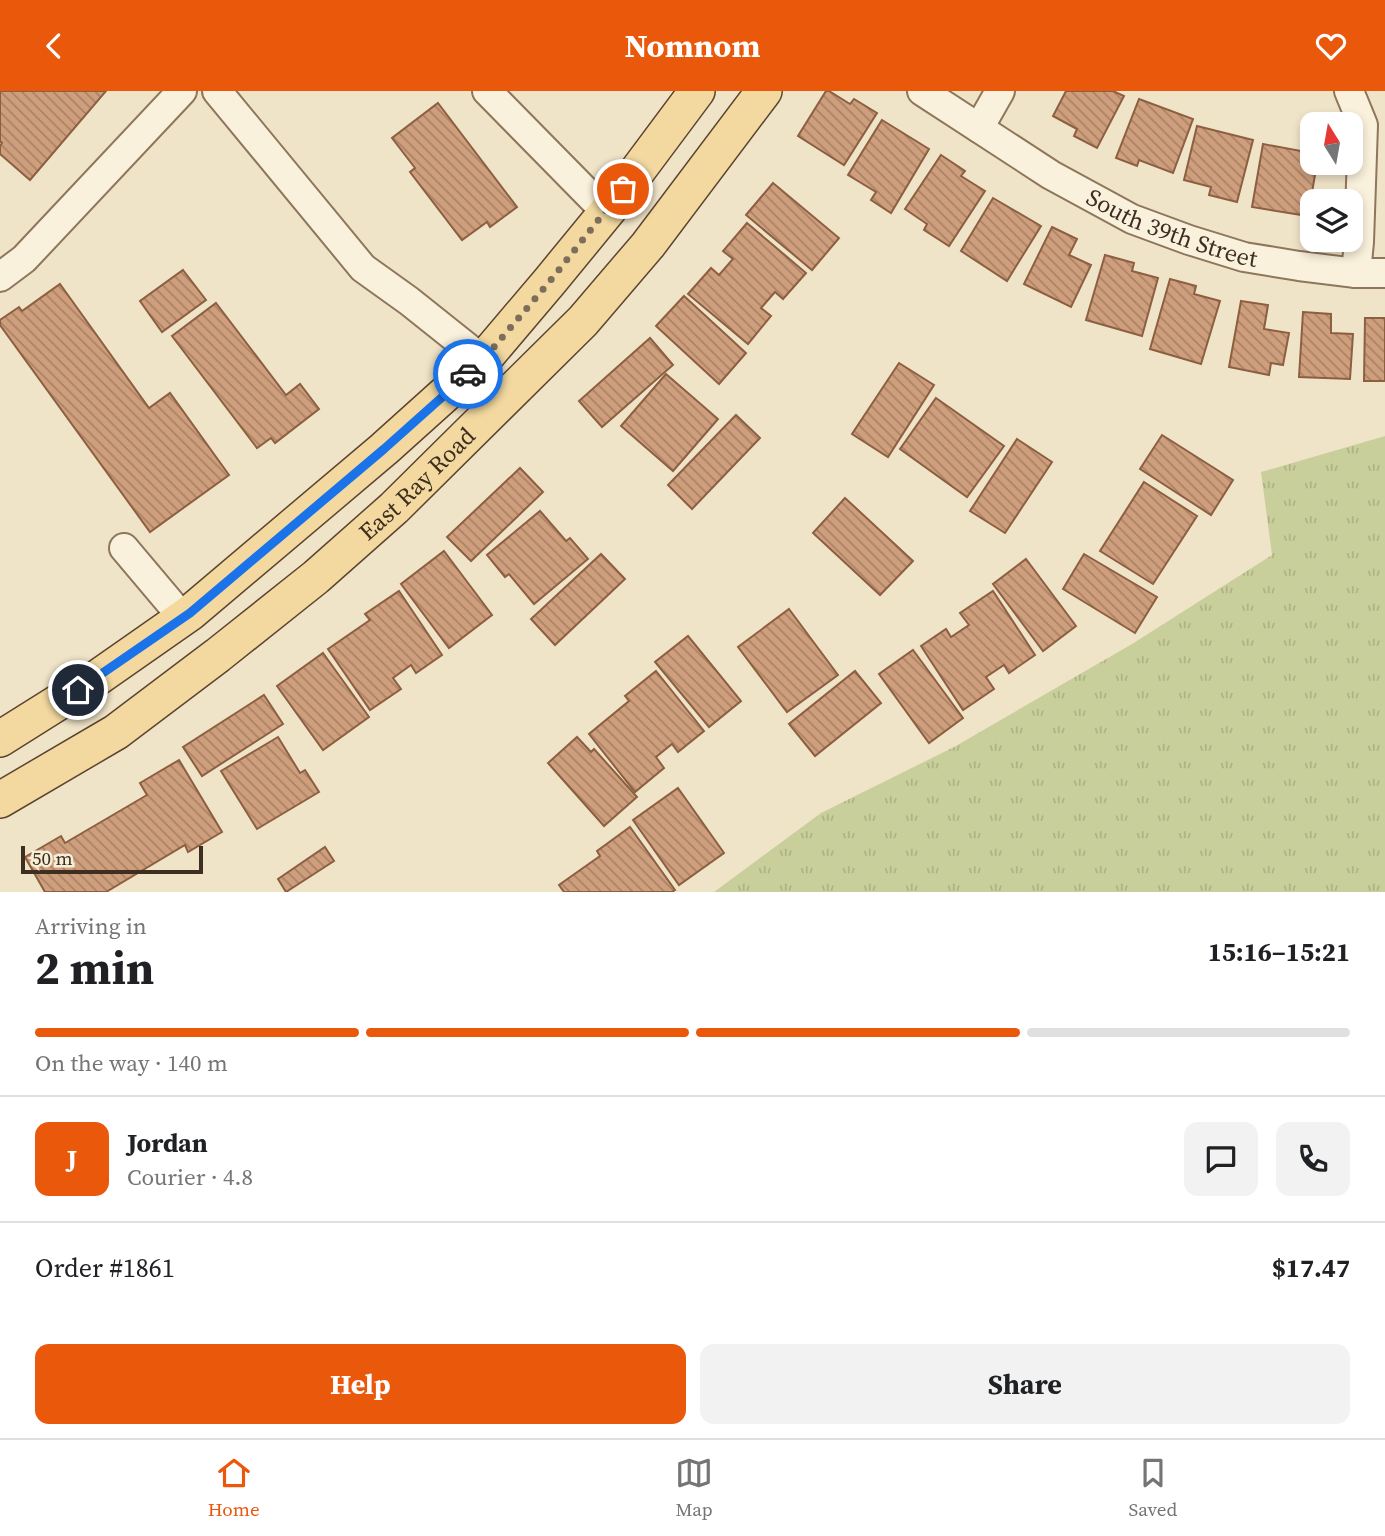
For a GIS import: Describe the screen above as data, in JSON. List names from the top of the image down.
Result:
{
  "streets": {
    "main road": ["East Ray Road"],
    "street": ["South 39th Street"]
  },
  "scale_bar": "50 m",
  "north": "top",
  "page": {
    "header": "Nomnom",
    "scale": "50 m",
    "heading": ["2 min", "Arriving in", "15:16–15:21"],
    "panel": [
      "Jordan",
      "Courier · 4.8",
      "Order #1861",
      "$17.47"
    ],
    "bar": "On the way · 140 m",
    "round": "J",
    "buttons": ["Help", "Share"],
    "tabs": ["Home", "Map", "Saved"]
  }
}
